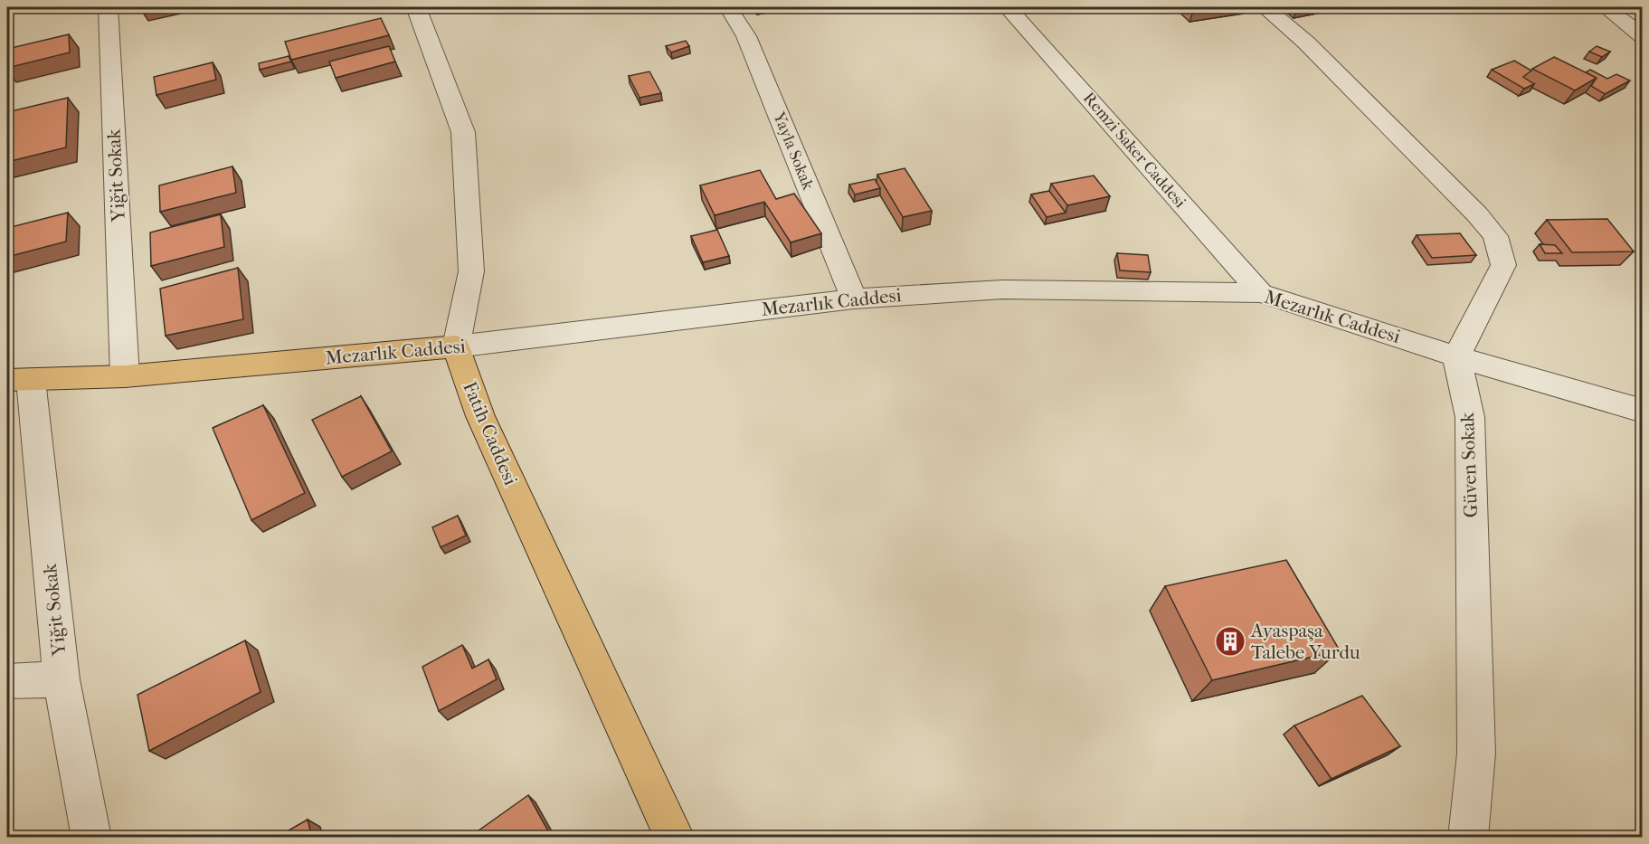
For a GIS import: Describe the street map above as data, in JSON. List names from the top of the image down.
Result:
{
  "streets": {
    "main road": ["Mezarlık Caddesi", "Fatih Caddesi"],
    "street": [
      "Remzi Saker Caddesi",
      "Yayla Sokak",
      "Yiğit Sokak",
      "Güven Sokak"
    ]
  },
  "crossings": [
    ["Remzi Saker Caddesi", "Mezarlık Caddesi"],
    ["Yayla Sokak", "Mezarlık Caddesi"],
    ["Yiğit Sokak", "Mezarlık Caddesi"],
    ["Mezarlık Caddesi", "Fatih Caddesi"],
    ["Mezarlık Caddesi", "Güven Sokak"]
  ],
  "places": {
    "building": ["Ayaspaşa Talebe Yurdu"]
  }
}
